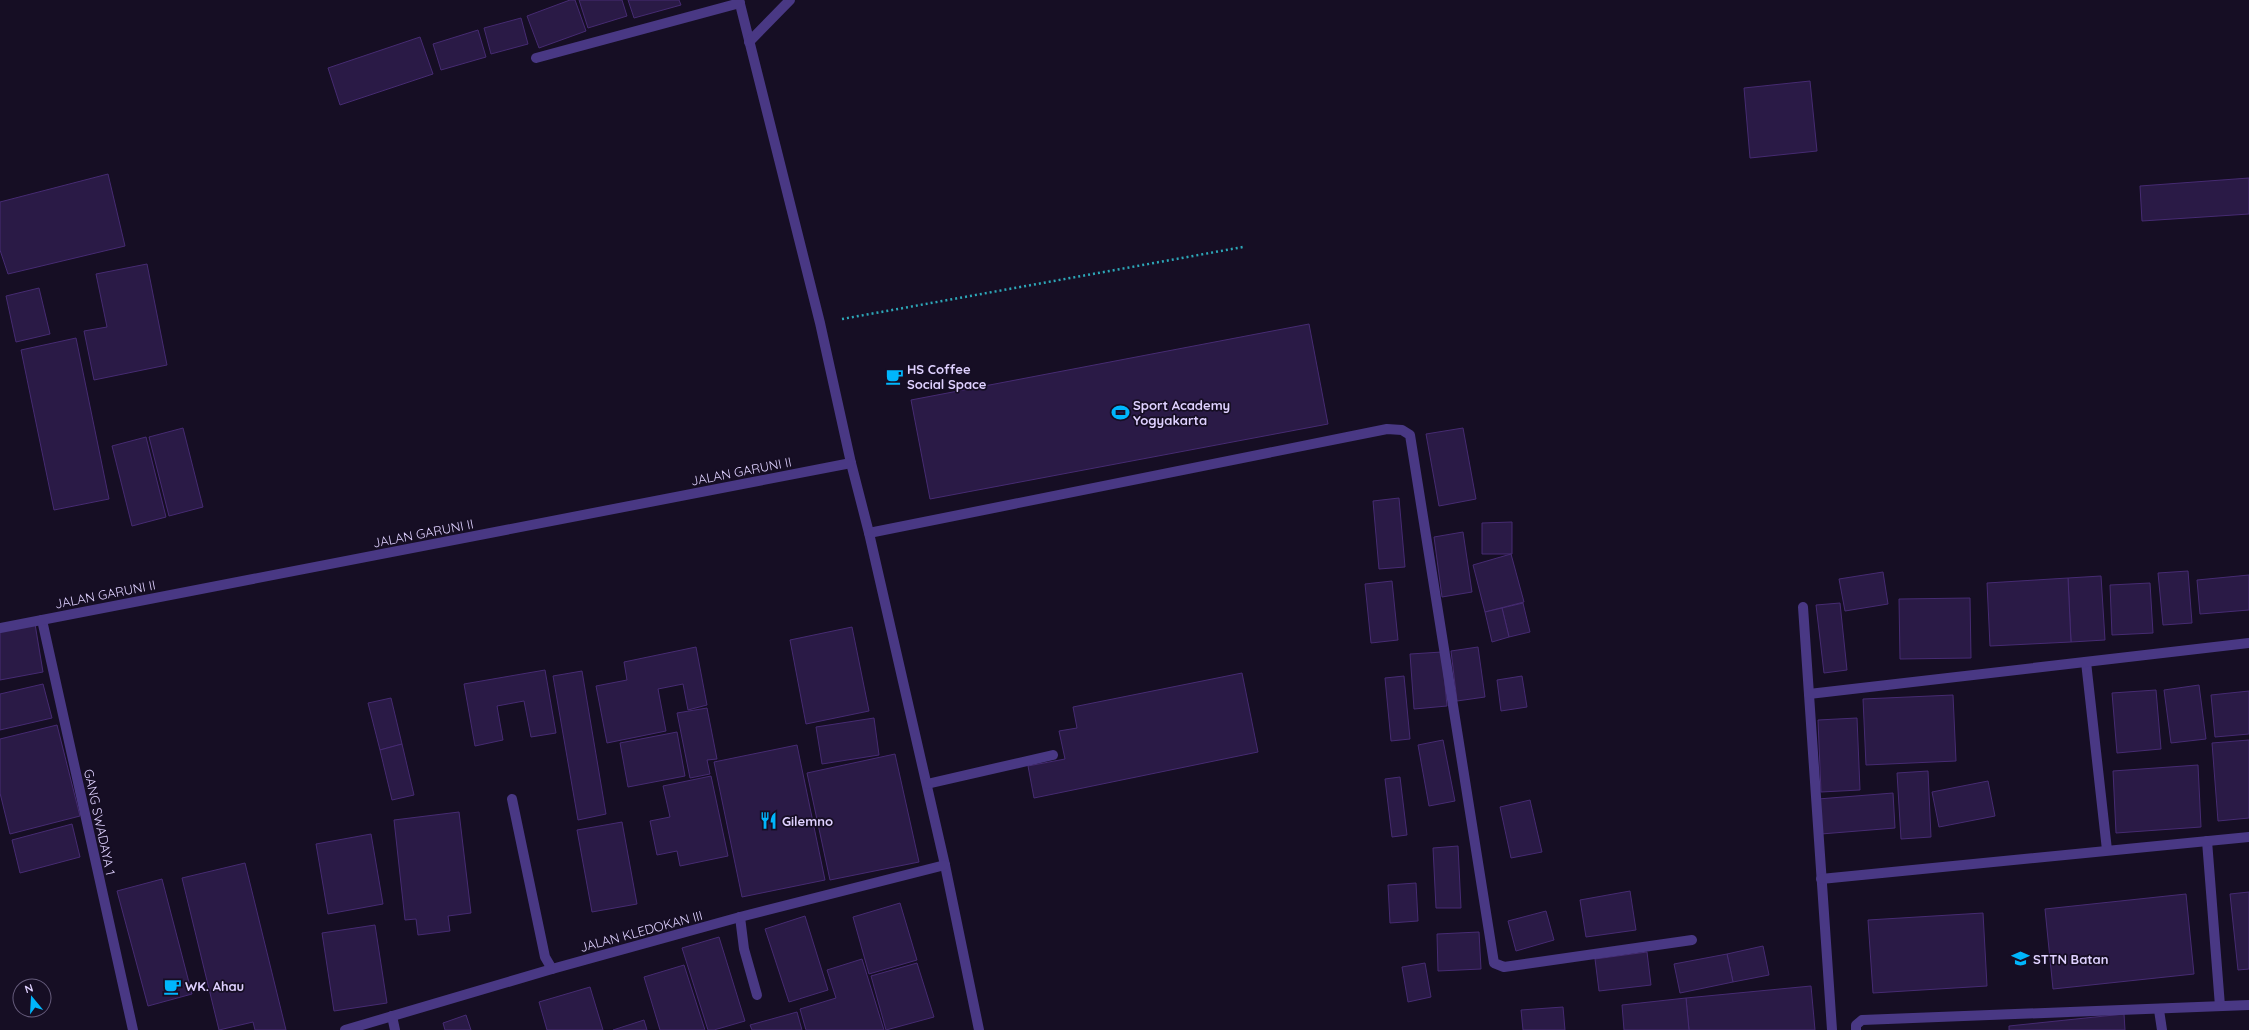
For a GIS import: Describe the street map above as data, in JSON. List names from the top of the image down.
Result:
{
  "streets": {
    "street": ["JALAN GARUNI II", "GANG SWADAYA 1", "JALAN KLEDOKAN III"]
  },
  "crossings": [
    ["JALAN GARUNI II", "GANG SWADAYA 1"]
  ],
  "places": {
    "cafe": ["HS Coffee Social Space", "WK. Ahau"],
    "sports": ["Sport Academy Yogyakarta"],
    "restaurant": ["Gilemno"],
    "school or university": ["STTN Batan"]
  },
  "north": "top"
}
